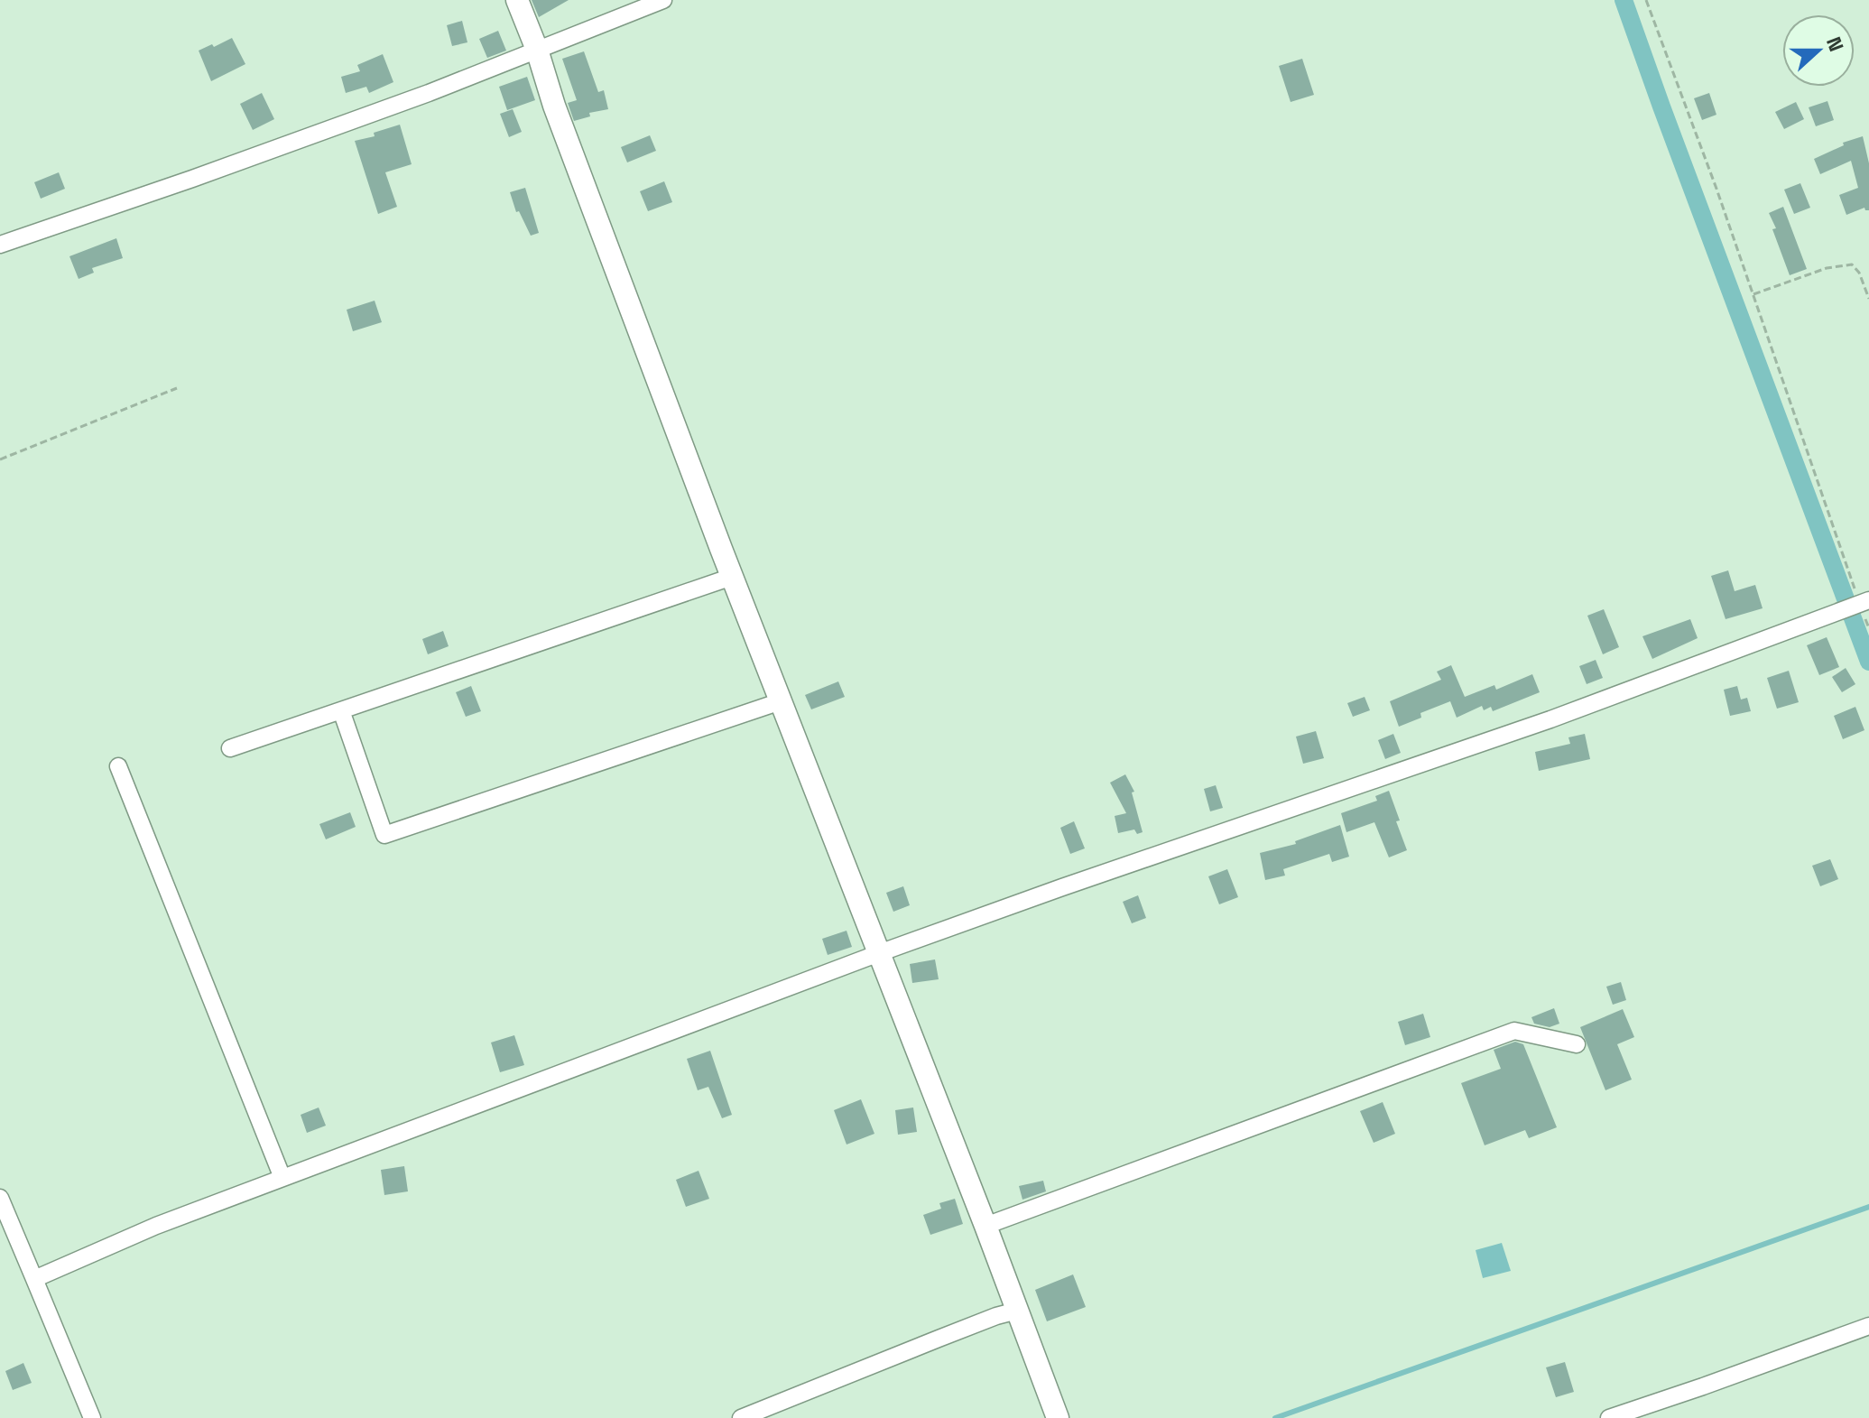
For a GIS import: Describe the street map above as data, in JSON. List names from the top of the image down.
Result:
{
  "north": "right"
}
